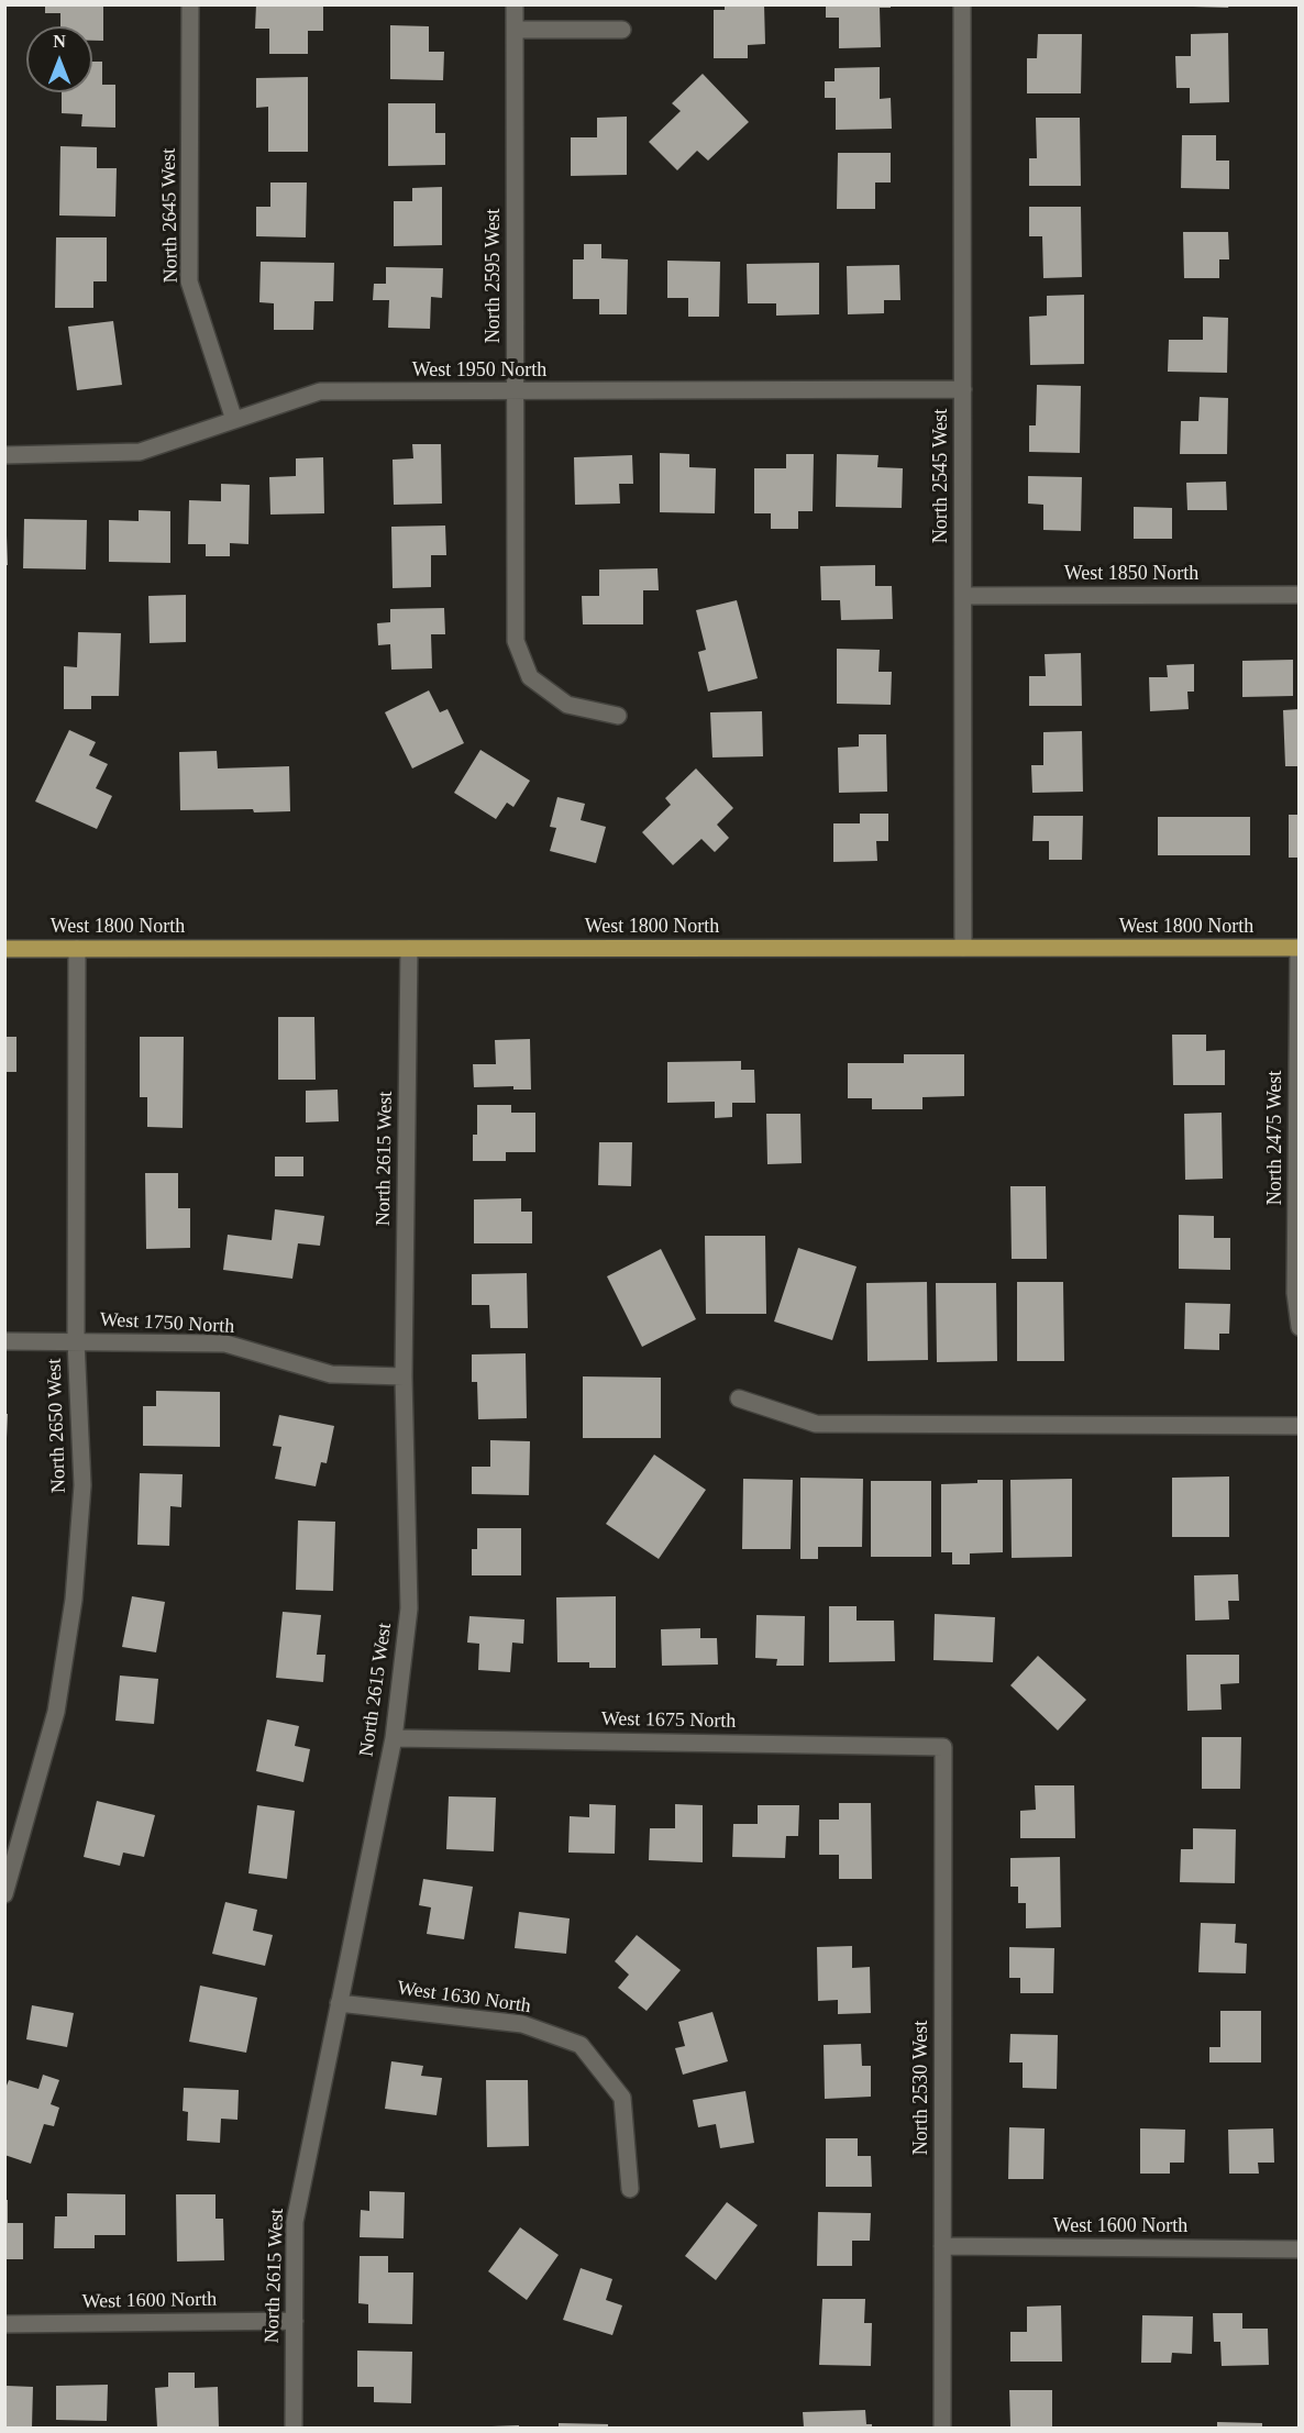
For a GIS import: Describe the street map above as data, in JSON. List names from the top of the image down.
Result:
{
  "streets": {
    "main road": ["West 1800 North"],
    "street": [
      "North 2645 West",
      "North 2595 West",
      "West 1950 North",
      "North 2545 West",
      "West 1850 North",
      "North 2475 West",
      "North 2615 West",
      "West 1750 North",
      "North 2650 West",
      "West 1675 North",
      "West 1630 North",
      "North 2530 West",
      "West 1600 North"
    ]
  },
  "crossings": [
    ["North 2645 West", "West 1950 North"],
    ["North 2595 West", "West 1950 North"],
    ["West 1950 North", "North 2545 West"],
    ["North 2545 West", "West 1850 North"],
    ["North 2545 West", "West 1800 North"],
    ["West 1800 North", "North 2475 West"],
    ["West 1800 North", "North 2615 West"],
    ["West 1800 North", "North 2650 West"],
    ["North 2615 West", "West 1750 North"],
    ["North 2615 West", "West 1675 North"],
    ["North 2615 West", "West 1630 North"],
    ["North 2615 West", "West 1600 North"],
    ["West 1750 North", "North 2650 West"],
    ["West 1675 North", "North 2530 West"],
    ["North 2530 West", "West 1600 North"]
  ],
  "north": "top"
}
